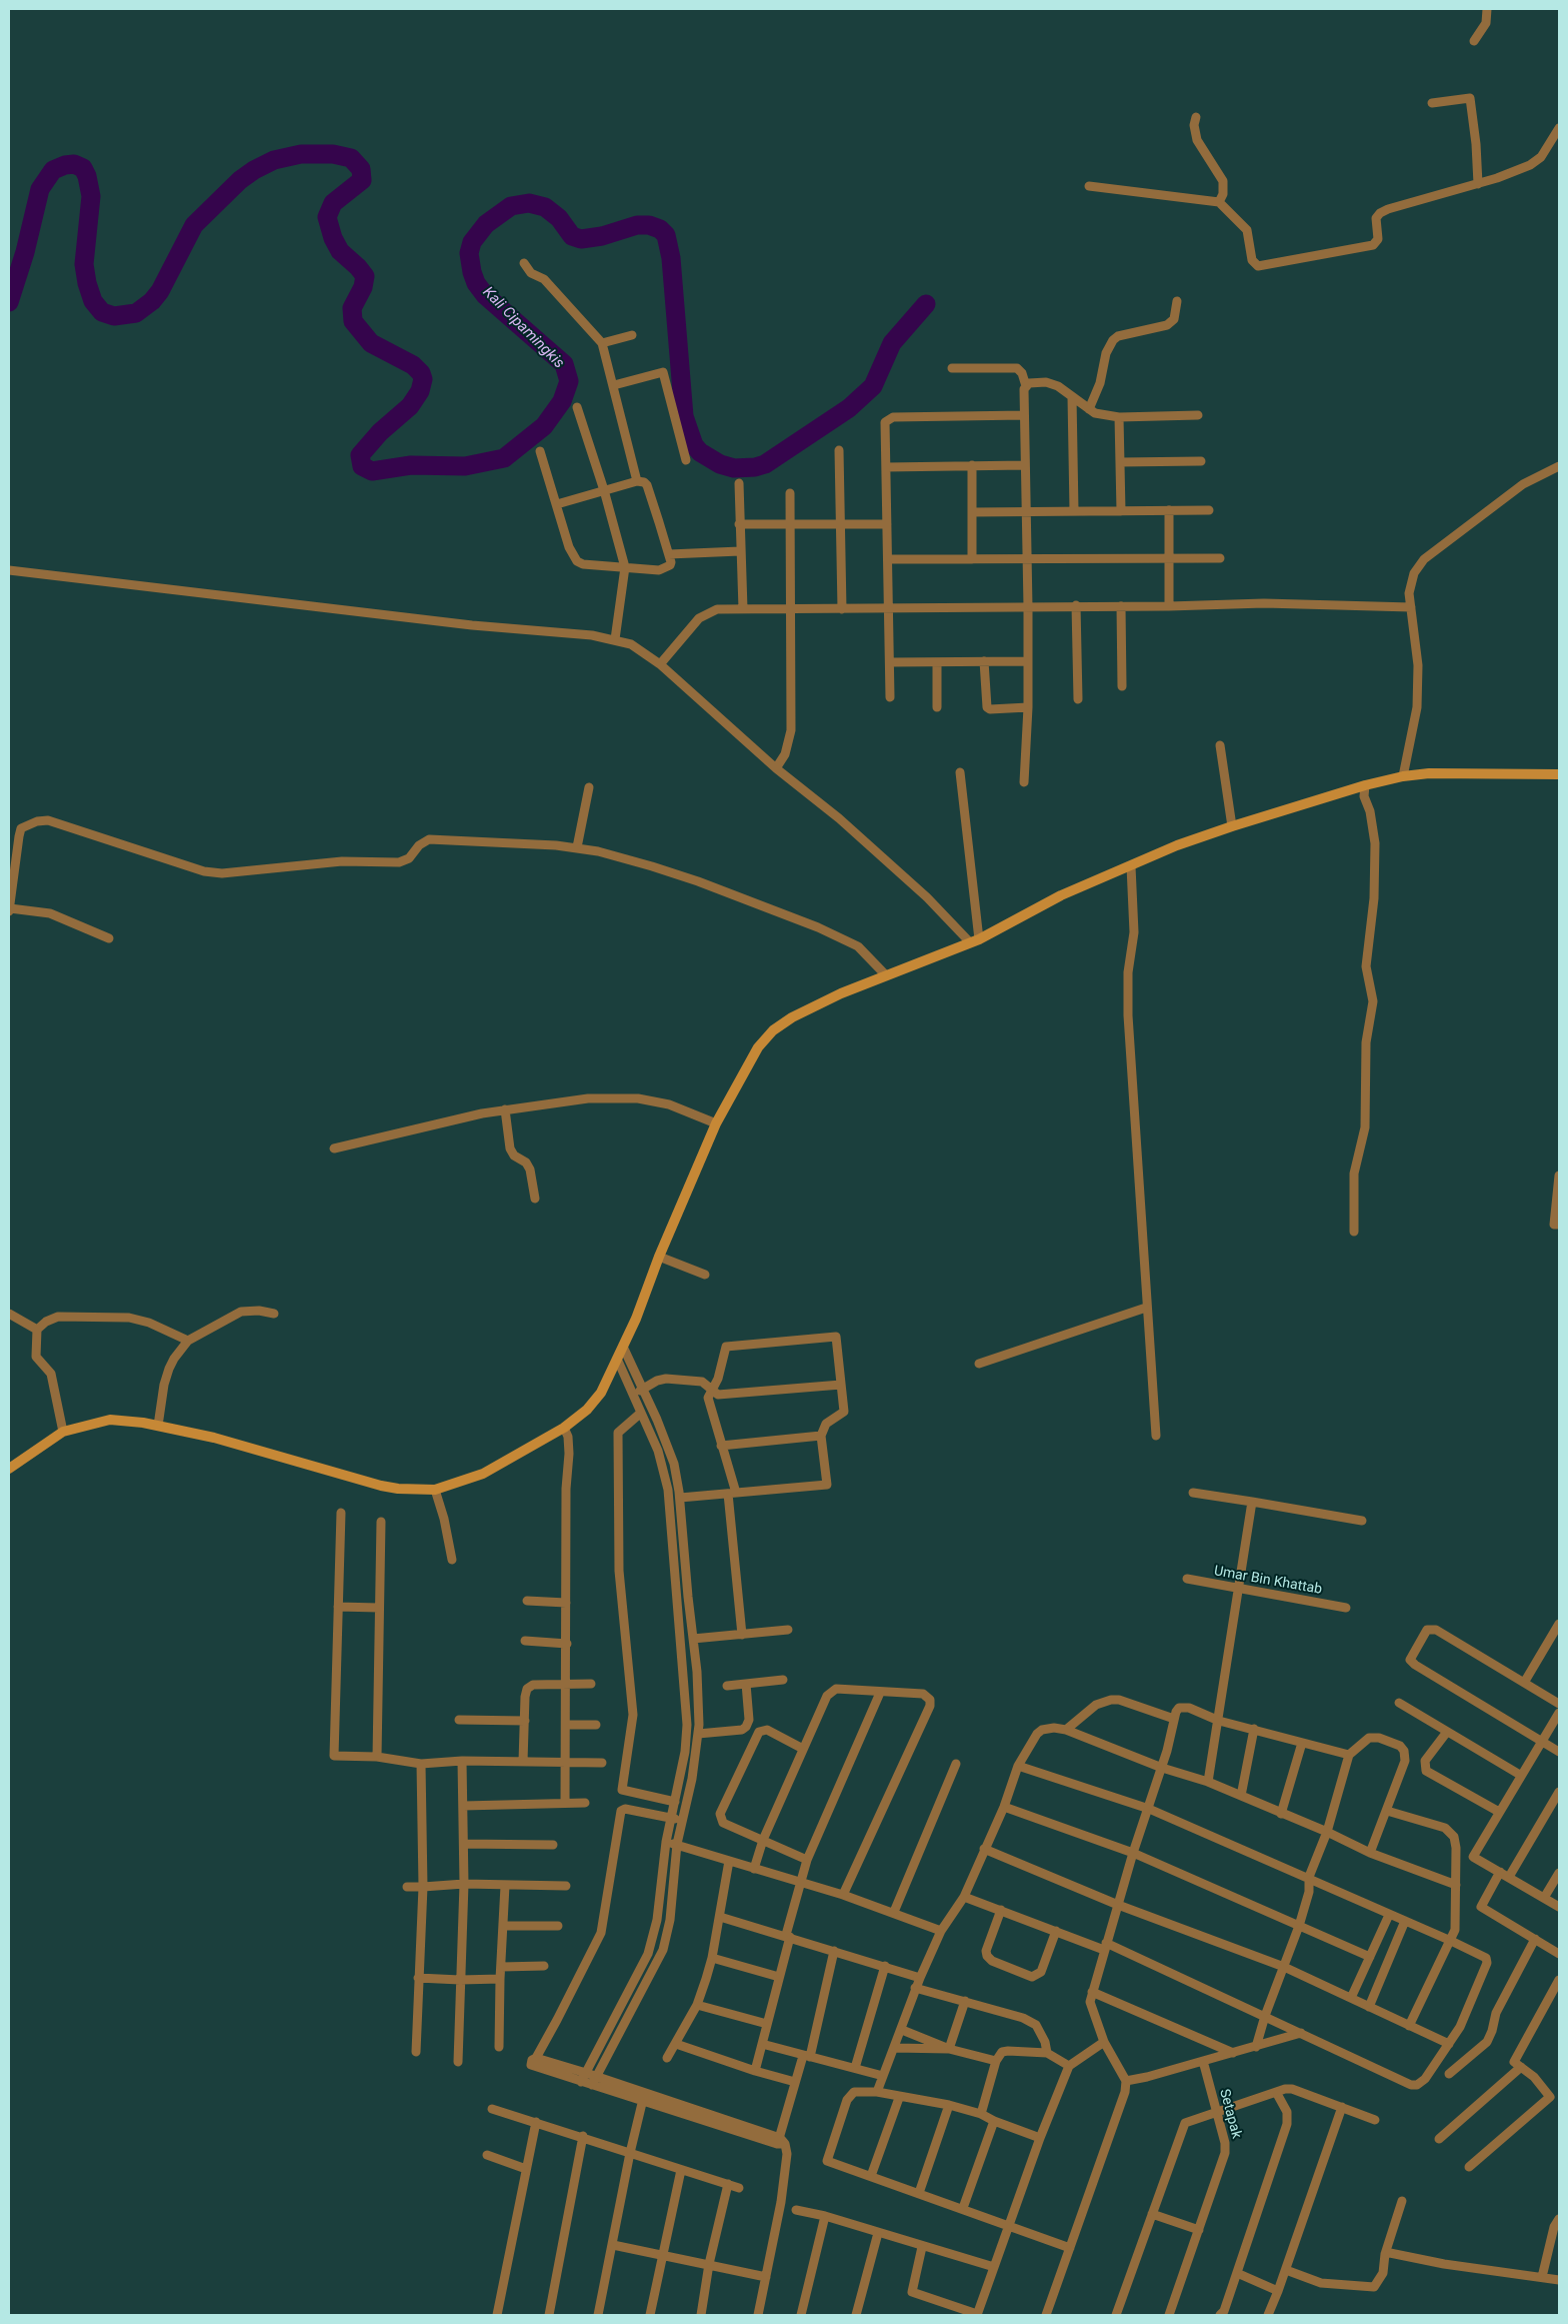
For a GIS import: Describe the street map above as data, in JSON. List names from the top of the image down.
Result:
{
  "streets": {
    "street": ["Umar Bin Khattab", "Setapak"]
  },
  "water": ["Kali Cipamingkis"]
}
